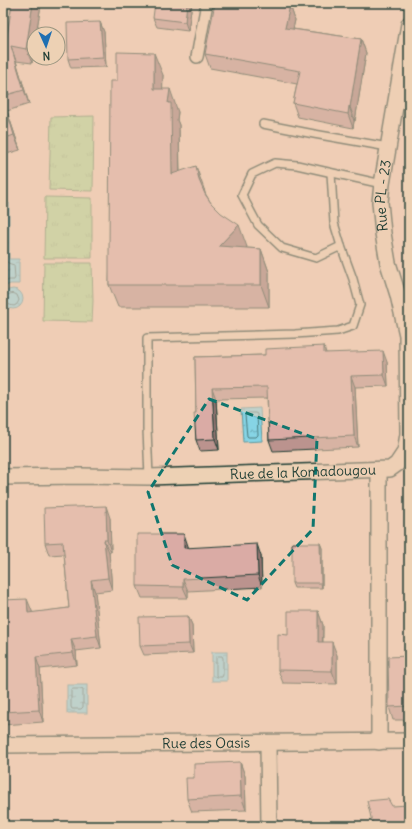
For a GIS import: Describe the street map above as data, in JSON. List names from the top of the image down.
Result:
{
  "streets": {
    "street": ["Rue PL - 23", "Rue de la Komadougou", "Rue des Oasis"]
  },
  "crossings": [
    ["Rue PL - 23", "Rue de la Komadougou"],
    ["Rue de la Komadougou", "Rue des Oasis"]
  ],
  "north": "bottom"
}
